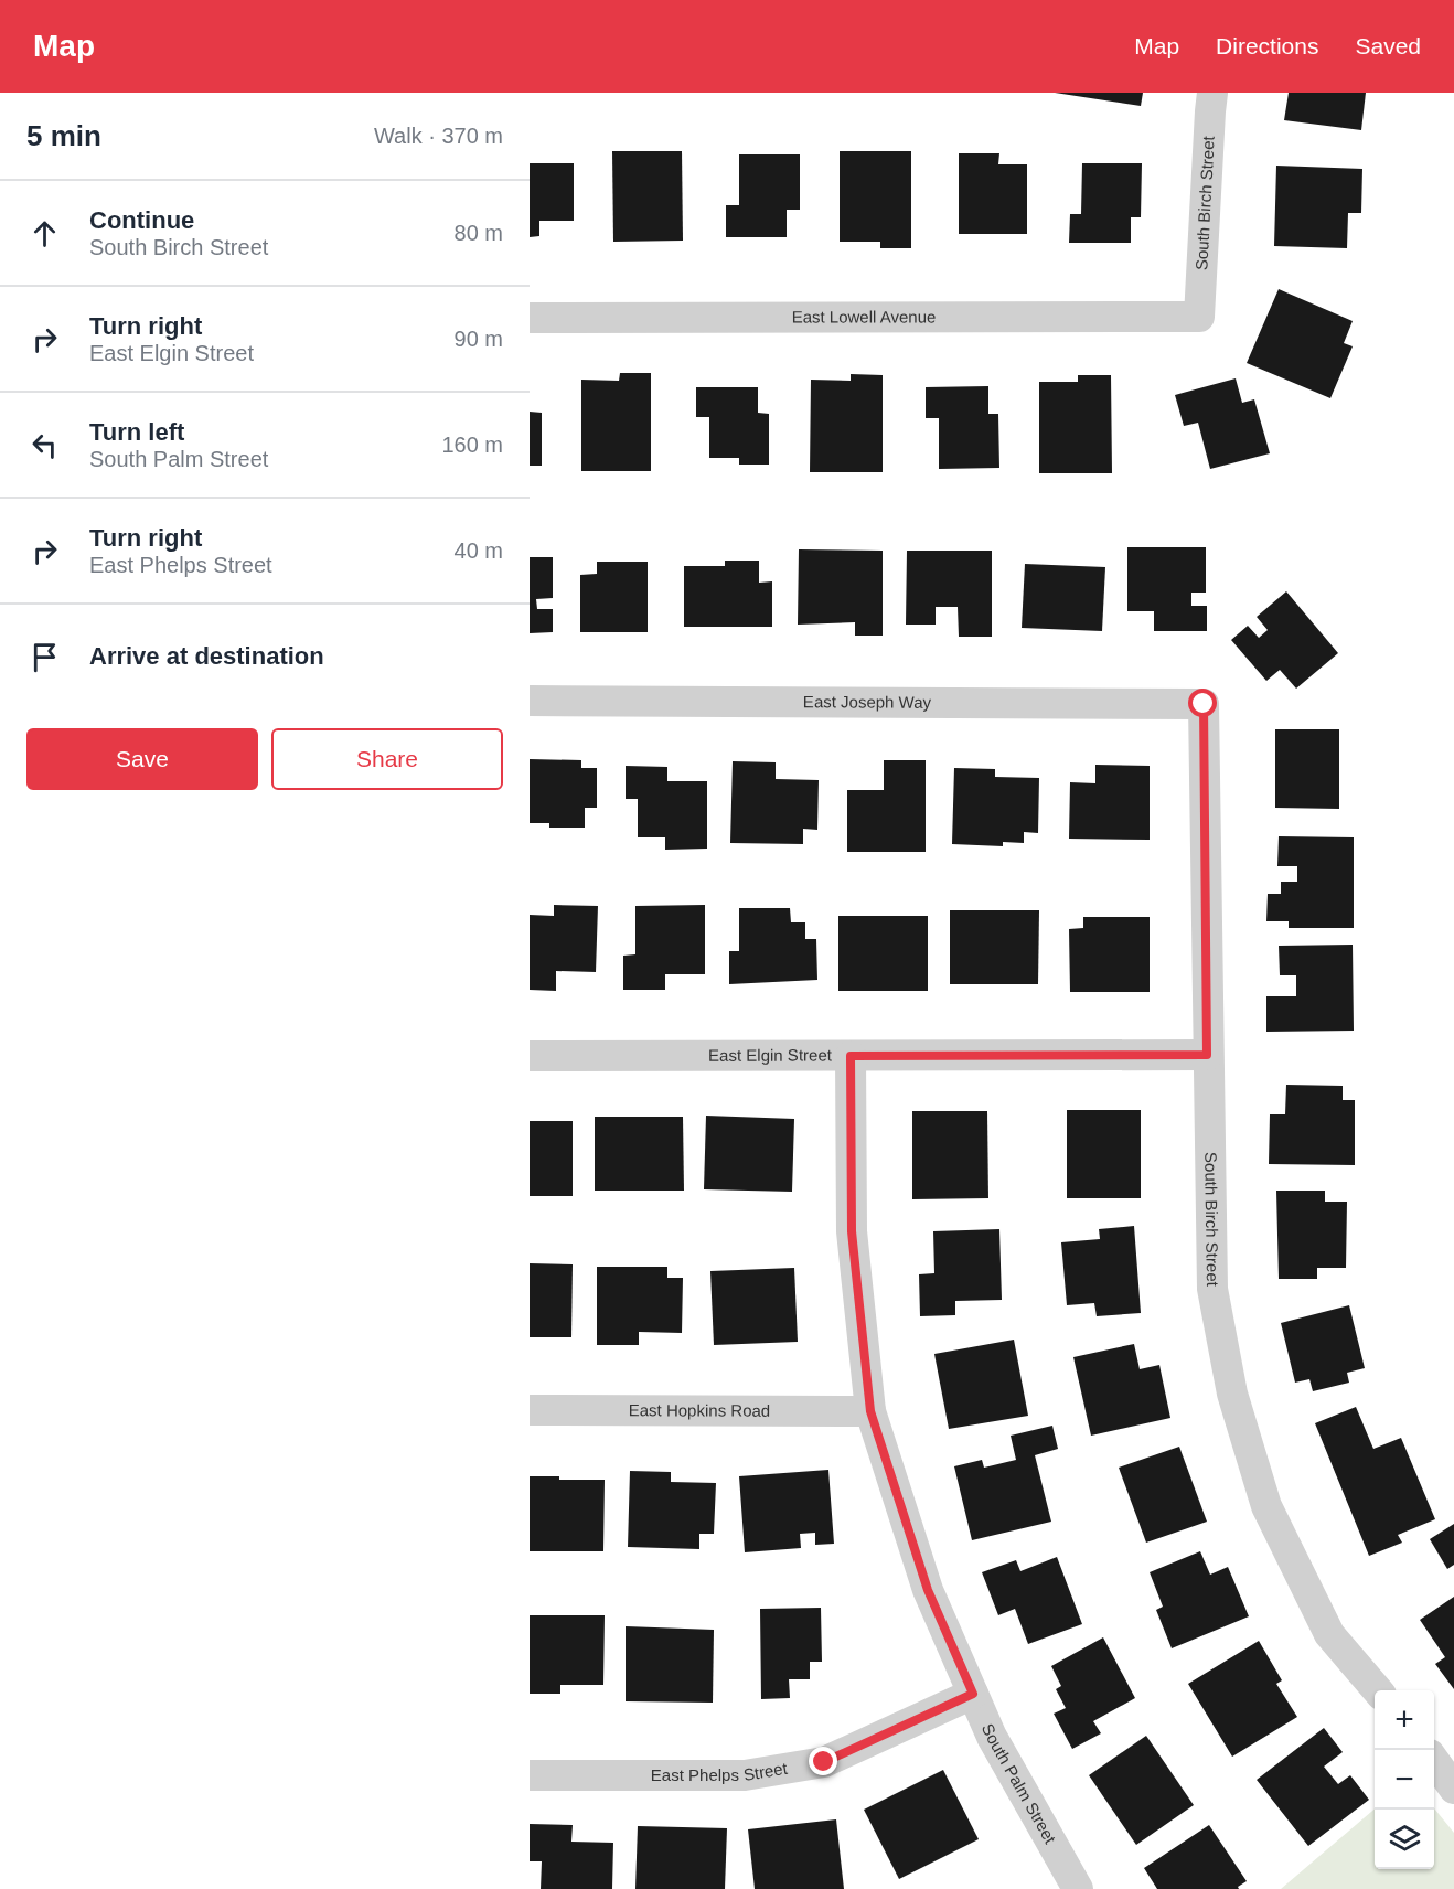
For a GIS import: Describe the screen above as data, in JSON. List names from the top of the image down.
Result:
{
  "streets": {
    "street": [
      "South Birch Street",
      "East Lowell Avenue",
      "East Joseph Way",
      "East Elgin Street",
      "East Hopkins Road",
      "East Phelps Street",
      "South Palm Street"
    ]
  },
  "crossings": [
    ["South Birch Street", "East Lowell Avenue"],
    ["South Birch Street", "East Joseph Way"],
    ["South Birch Street", "East Elgin Street"],
    ["East Elgin Street", "South Palm Street"],
    ["East Hopkins Road", "South Palm Street"],
    ["East Phelps Street", "South Palm Street"]
  ],
  "page": {
    "header": "Map",
    "nav": ["Map", "Directions", "Saved"],
    "heading": ["5 min", "Walk · 370 m"],
    "list": [
      ["Continue", "South Birch Street", "80 m"],
      ["Turn right", "East Elgin Street", "90 m"],
      ["Turn left", "South Palm Street", "160 m"],
      ["Turn right", "East Phelps Street", "40 m"],
      "Arrive at destination"
    ],
    "buttons": ["Save", "Share"],
    "map_buttons": ["+", "−"]
  }
}
